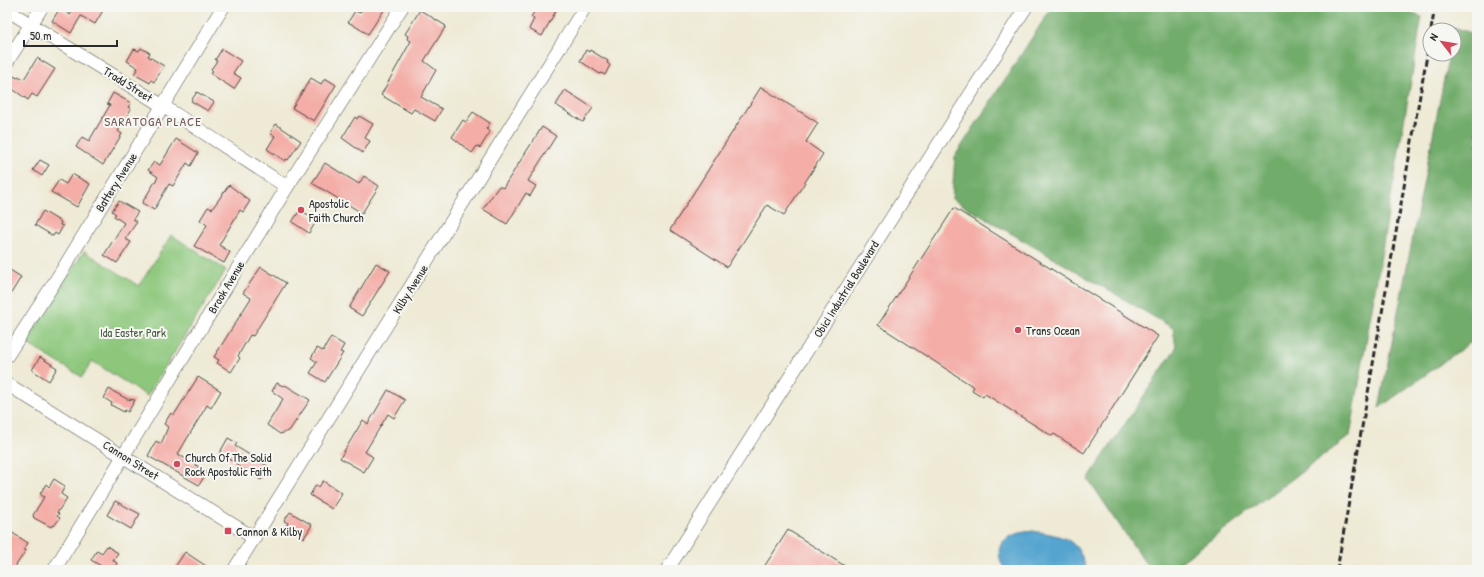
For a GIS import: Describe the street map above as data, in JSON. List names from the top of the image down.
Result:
{
  "streets": {
    "street": [
      "Tradd Street",
      "Battery Avenue",
      "Brook Avenue",
      "Kilby Avenue",
      "Obici Industrial Boulevard",
      "Cannon Street"
    ]
  },
  "crossings": [
    ["Tradd Street", "Battery Avenue"],
    ["Tradd Street", "Brook Avenue"],
    ["Brook Avenue", "Cannon Street"],
    ["Kilby Avenue", "Cannon Street"]
  ],
  "districts": ["SARATOGA PLACE"],
  "parks": ["Ida Easter Park"],
  "places": {
    "other": ["Apostolic Faith Church", "Trans Ocean", "Church Of The Solid Rock Apostolic Faith"],
    "transit": ["Cannon & Kilby"]
  },
  "scale_bar": "50 m",
  "north": "top left"
}
